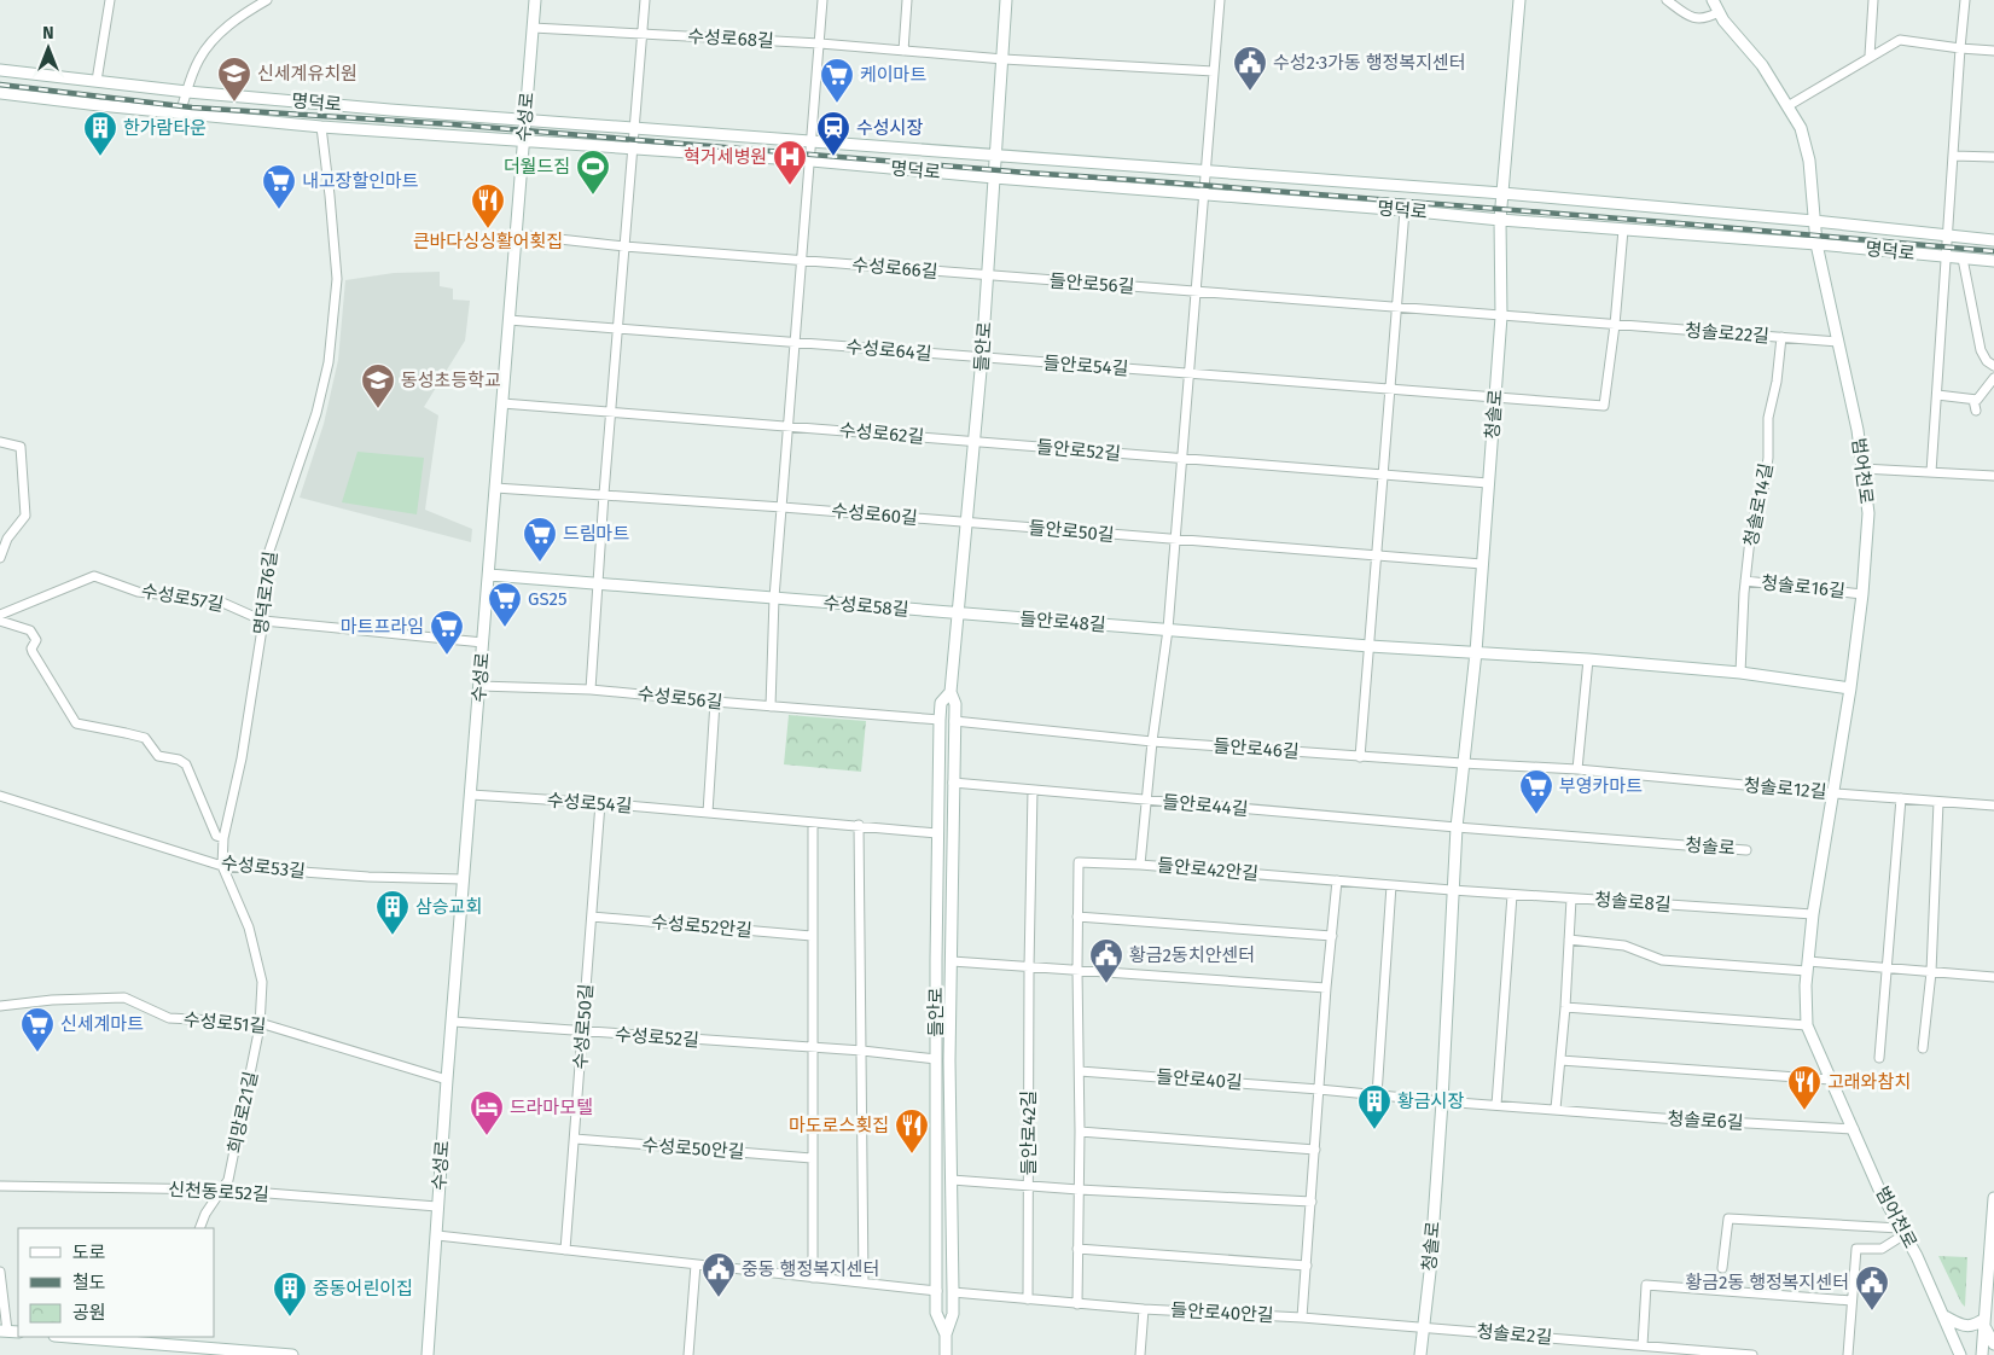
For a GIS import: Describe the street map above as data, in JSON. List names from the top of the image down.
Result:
{
  "streets": {
    "main road": [
      "명덕로",
      "수성로",
      "들안로",
      "청솔로",
      "범어천로",
      "수성로58길",
      "들안로48길"
    ],
    "street": [
      "수성로68길",
      "수성로66길",
      "들안로56길",
      "청솔로22길",
      "수성로64길",
      "들안로54길",
      "수성로62길",
      "들안로52길",
      "청솔로14길",
      "수성로60길",
      "들안로50길",
      "청솔로16길",
      "명덕로76길",
      "수성로57길",
      "수성로56길",
      "들안로46길",
      "청솔로12길",
      "수성로54길",
      "들안로44길",
      "수성로53길",
      "들안로42안길",
      "청솔로8길",
      "수성로52안길",
      "수성로51길",
      "수성로50길",
      "수성로52길",
      "들안로40길",
      "희망로21길",
      "청솔로6길",
      "들안로42길",
      "수성로50안길",
      "신천동로52길",
      "들안로40안길",
      "청솔로2길"
    ]
  },
  "crossings": [
    ["수성로68길", "수성로"],
    ["수성로68길", "들안로"],
    ["명덕로", "수성로"],
    ["명덕로", "들안로"],
    ["명덕로", "청솔로"],
    ["명덕로", "범어천로"],
    ["명덕로", "명덕로76길"],
    ["수성로", "수성로66길"],
    ["수성로", "수성로64길"],
    ["수성로", "수성로62길"],
    ["수성로", "수성로60길"],
    ["수성로", "수성로57길"],
    ["수성로", "수성로58길"],
    ["수성로", "수성로56길"],
    ["수성로", "수성로54길"],
    ["수성로", "수성로53길"],
    ["수성로", "수성로51길"],
    ["수성로", "수성로52길"],
    ["수성로", "신천동로52길"],
    ["수성로66길", "들안로56길"],
    ["수성로66길", "들안로"],
    ["들안로56길", "청솔로22길"],
    ["들안로56길", "들안로"],
    ["들안로56길", "청솔로"],
    ["청솔로22길", "들안로54길"],
    ["청솔로22길", "청솔로"],
    ["청솔로22길", "범어천로"],
    ["청솔로22길", "청솔로14길"],
    ["들안로", "수성로64길"],
    ["들안로", "들안로54길"],
    ["들안로", "수성로62길"],
    ["들안로", "들안로52길"],
    ["들안로", "수성로60길"],
    ["들안로", "들안로50길"],
    ["들안로", "수성로58길"],
    ["들안로", "들안로48길"],
    ["들안로", "수성로56길"],
    ["들안로", "들안로46길"],
    ["들안로", "수성로54길"],
    ["들안로", "들안로44길"],
    ["들안로", "수성로52길"],
    ["수성로64길", "들안로54길"],
    ["들안로54길", "청솔로"],
    ["청솔로", "들안로52길"],
    ["청솔로", "들안로50길"],
    ["청솔로", "들안로48길"],
    ["청솔로", "들안로46길"],
    ["청솔로", "청솔로12길"],
    ["청솔로", "들안로44길"],
    ["청솔로", "들안로42안길"],
    ["청솔로", "청솔로8길"],
    ["청솔로", "청솔로6길"],
    ["청솔로", "들안로40안길"],
    ["청솔로", "청솔로2길"],
    ["수성로62길", "들안로52길"],
    ["범어천로", "청솔로16길"],
    ["범어천로", "청솔로12길"],
    ["범어천로", "청솔로8길"],
    ["범어천로", "청솔로6길"],
    ["청솔로14길", "청솔로16길"],
    ["수성로60길", "들안로50길"],
    ["명덕로76길", "수성로57길"],
    ["명덕로76길", "수성로53길"],
    ["명덕로76길", "수성로51길"],
    ["명덕로76길", "희망로21길"],
    ["수성로58길", "들안로48길"],
    ["들안로46길", "청솔로12길"],
    ["수성로54길", "수성로50길"],
    ["들안로44길", "들안로42길"],
    ["들안로42안길", "청솔로8길"],
    ["수성로52안길", "수성로50길"],
    ["수성로51길", "희망로21길"],
    ["수성로50길", "수성로52길"],
    ["수성로50길", "수성로50안길"],
    ["희망로21길", "신천동로52길"],
    ["들안로40안길", "청솔로2길"]
  ],
  "places": {
    "public building": [
      "수성2·3가동 행정복지센터",
      "황금2동치안센터",
      "중동 행정복지센터",
      "황금2동 행정복지센터"
    ],
    "school or university": ["신세계유치원", "동성초등학교"],
    "supermarket": [
      "케이마트",
      "내고장할인마트",
      "드림마트",
      "GS25",
      "마트프라임",
      "부영카마트",
      "신세계마트"
    ],
    "building": [
      "한가람타운",
      "삼승교회",
      "황금시장",
      "중동어린이집"
    ],
    "station": ["수성시장"],
    "hospital": ["혁거세병원"],
    "sports": ["더월드짐"],
    "restaurant": ["큰바다싱싱활어횟집", "고래와참치", "마도로스횟집"],
    "hotel": ["드라마모텔"]
  },
  "legend": ["도로", "철도", "공원"],
  "north": "top"
}
